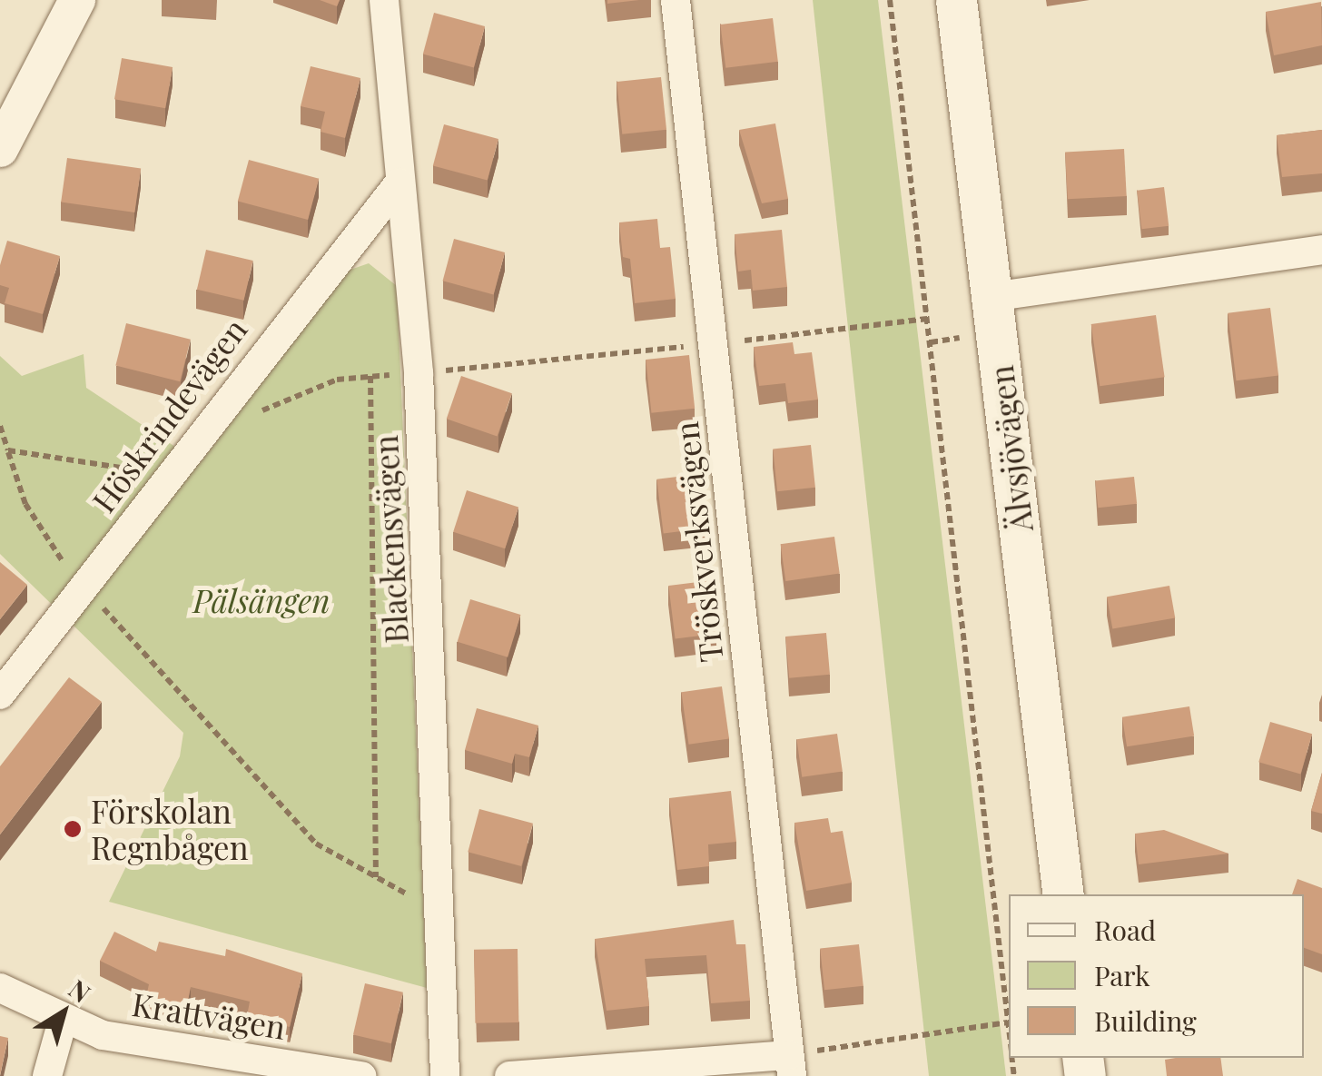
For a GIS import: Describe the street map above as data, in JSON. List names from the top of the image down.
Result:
{
  "streets": {
    "main road": ["Älvsjövägen"],
    "street": [
      "Höskrindevägen",
      "Blackensvägen",
      "Tröskverksvägen",
      "Krattvägen"
    ]
  },
  "crossings": [
    ["Höskrindevägen", "Blackensvägen"]
  ],
  "parks": ["Pälsängen"],
  "places": ["Förskolan Regnbågen"],
  "legend": ["Road", "Park", "Building"],
  "north": "top right"
}
